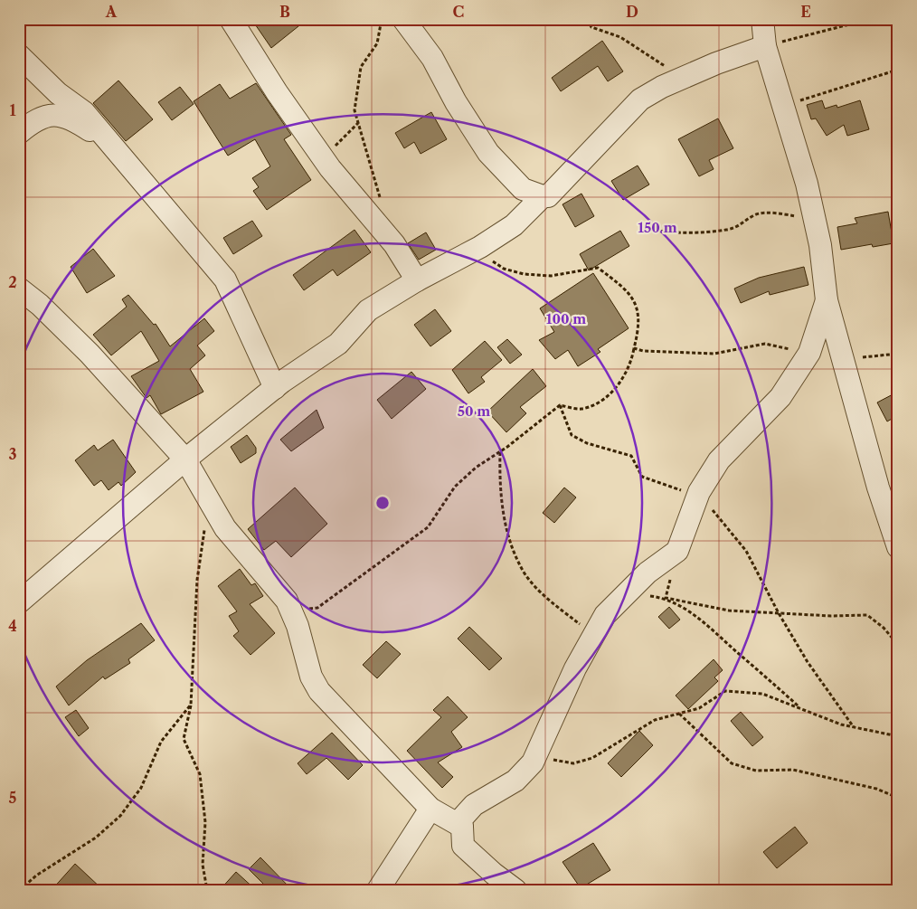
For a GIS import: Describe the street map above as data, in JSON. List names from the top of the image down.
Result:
{
  "grid": {
    "columns": [
      "A",
      "B",
      "C",
      "D",
      "E"
    ],
    "rows": [
      "1",
      "2",
      "3",
      "4",
      "5"
    ]
  },
  "rings": ["150 m", "100 m", "50 m"]
}
